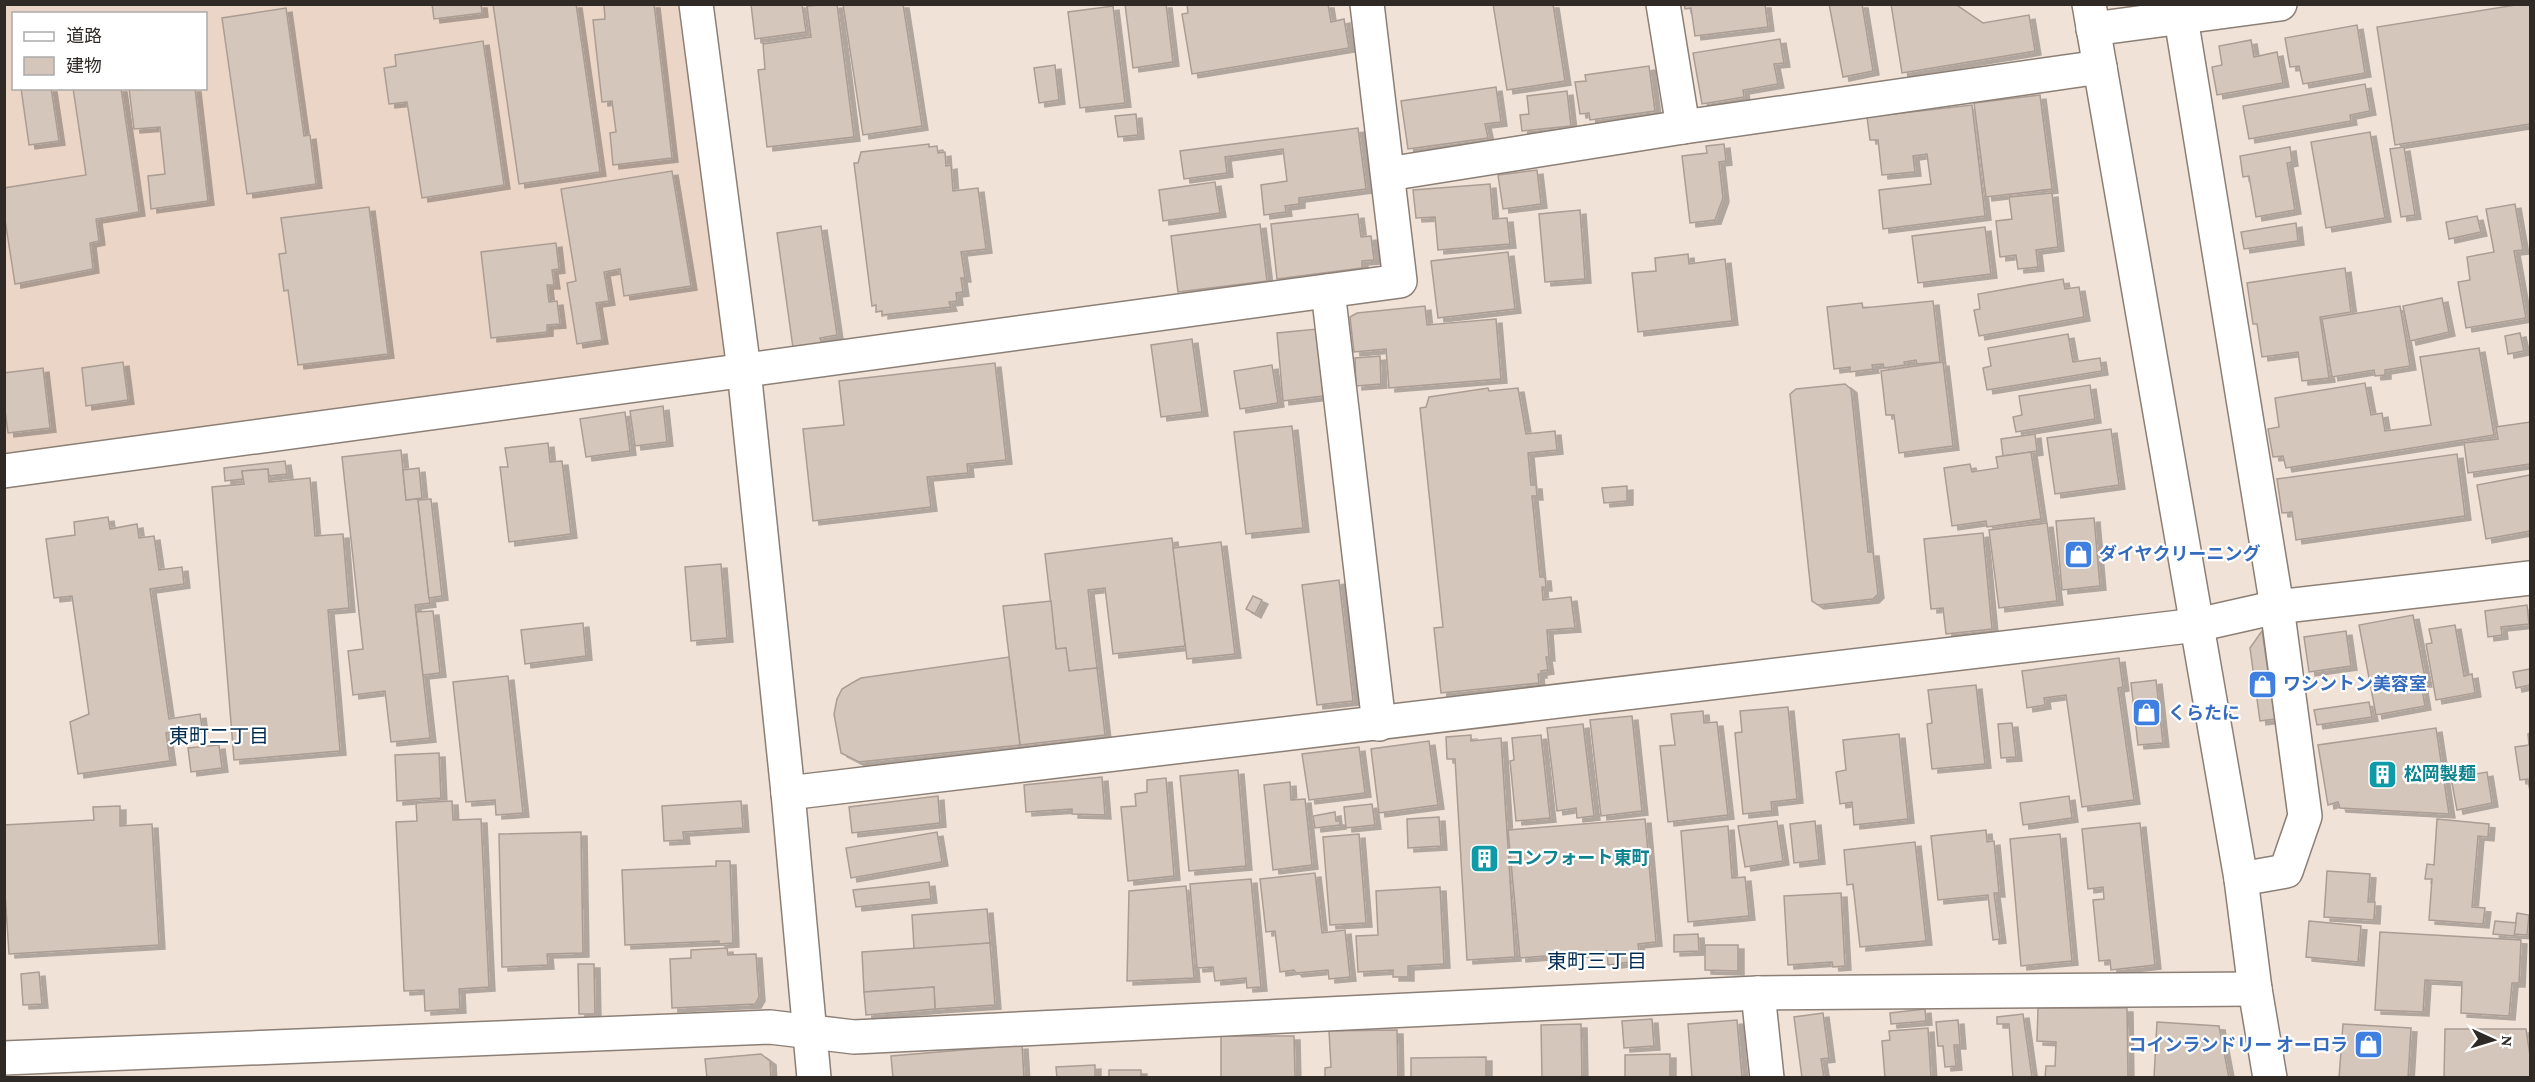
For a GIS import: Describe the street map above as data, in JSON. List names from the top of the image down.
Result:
{
  "districts": ["東町二丁目", "東町三丁目"],
  "places": {
    "shop": [
      "ダイヤクリーニング",
      "ワシントン美容室",
      "くらたに",
      "コインランドリー オーロラ"
    ],
    "building": ["松岡製麺", "コンフォート東町"]
  },
  "legend": ["道路", "建物"],
  "north": "right"
}
